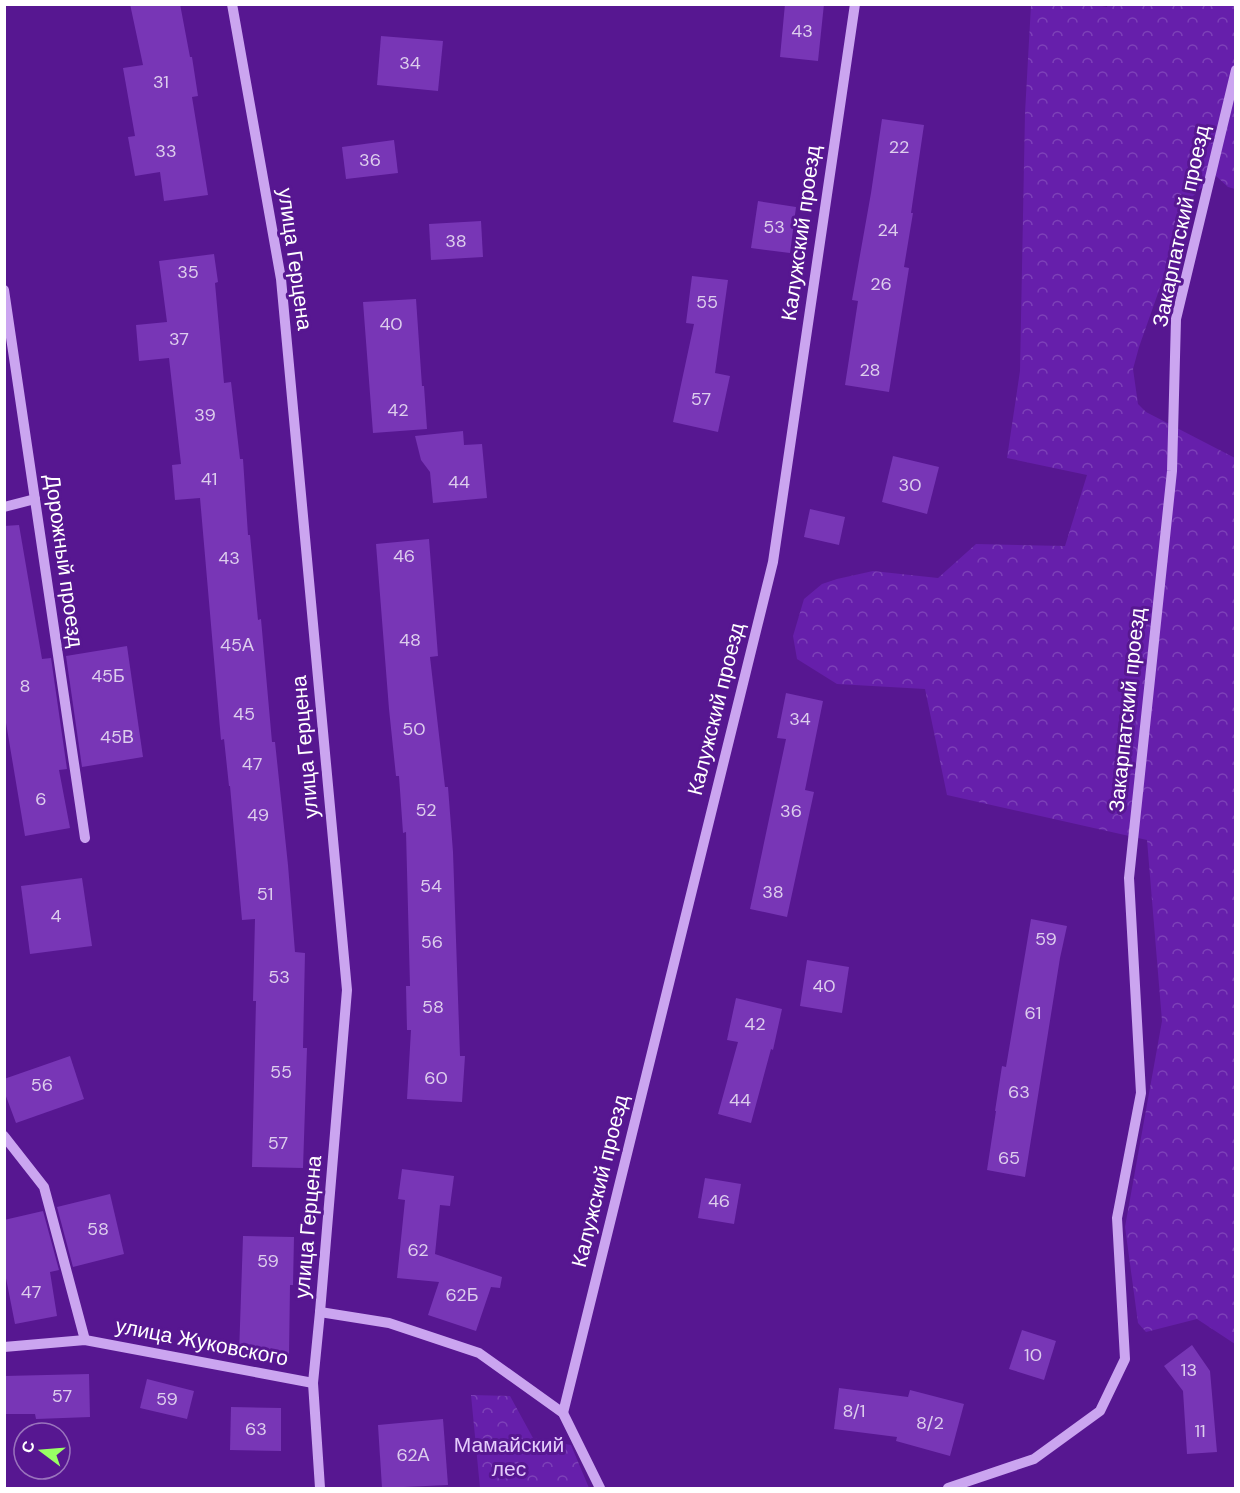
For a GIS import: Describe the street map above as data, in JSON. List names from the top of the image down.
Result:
{
  "streets": {
    "street": [
      "Закарпатский проезд",
      "Калужский проезд",
      "улица Герцена",
      "Дорожный проезд",
      "улица Жуковского"
    ]
  },
  "crossings": [
    ["улица Герцена", "улица Жуковского"]
  ],
  "parks": ["Мамайский лес"],
  "house_numbers": [
    "43",
    "34",
    "31",
    "22",
    "33",
    "36",
    "53",
    "24",
    "38",
    "35",
    "26",
    "55",
    "40",
    "37",
    "28",
    "57",
    "42",
    "39",
    "41",
    "44",
    "30",
    "46",
    "43",
    "48",
    "45А",
    "45Б",
    "8",
    "45",
    "34",
    "50",
    "45В",
    "47",
    "6",
    "52",
    "36",
    "49",
    "54",
    "38",
    "51",
    "4",
    "59",
    "56",
    "53",
    "40",
    "58",
    "61",
    "42",
    "55",
    "60",
    "56",
    "63",
    "44",
    "57",
    "65",
    "46",
    "58",
    "62",
    "59",
    "47",
    "62Б",
    "10",
    "13",
    "57",
    "59",
    "8/1",
    "8/2",
    "63",
    "11",
    "62А"
  ],
  "north": "left"
}
